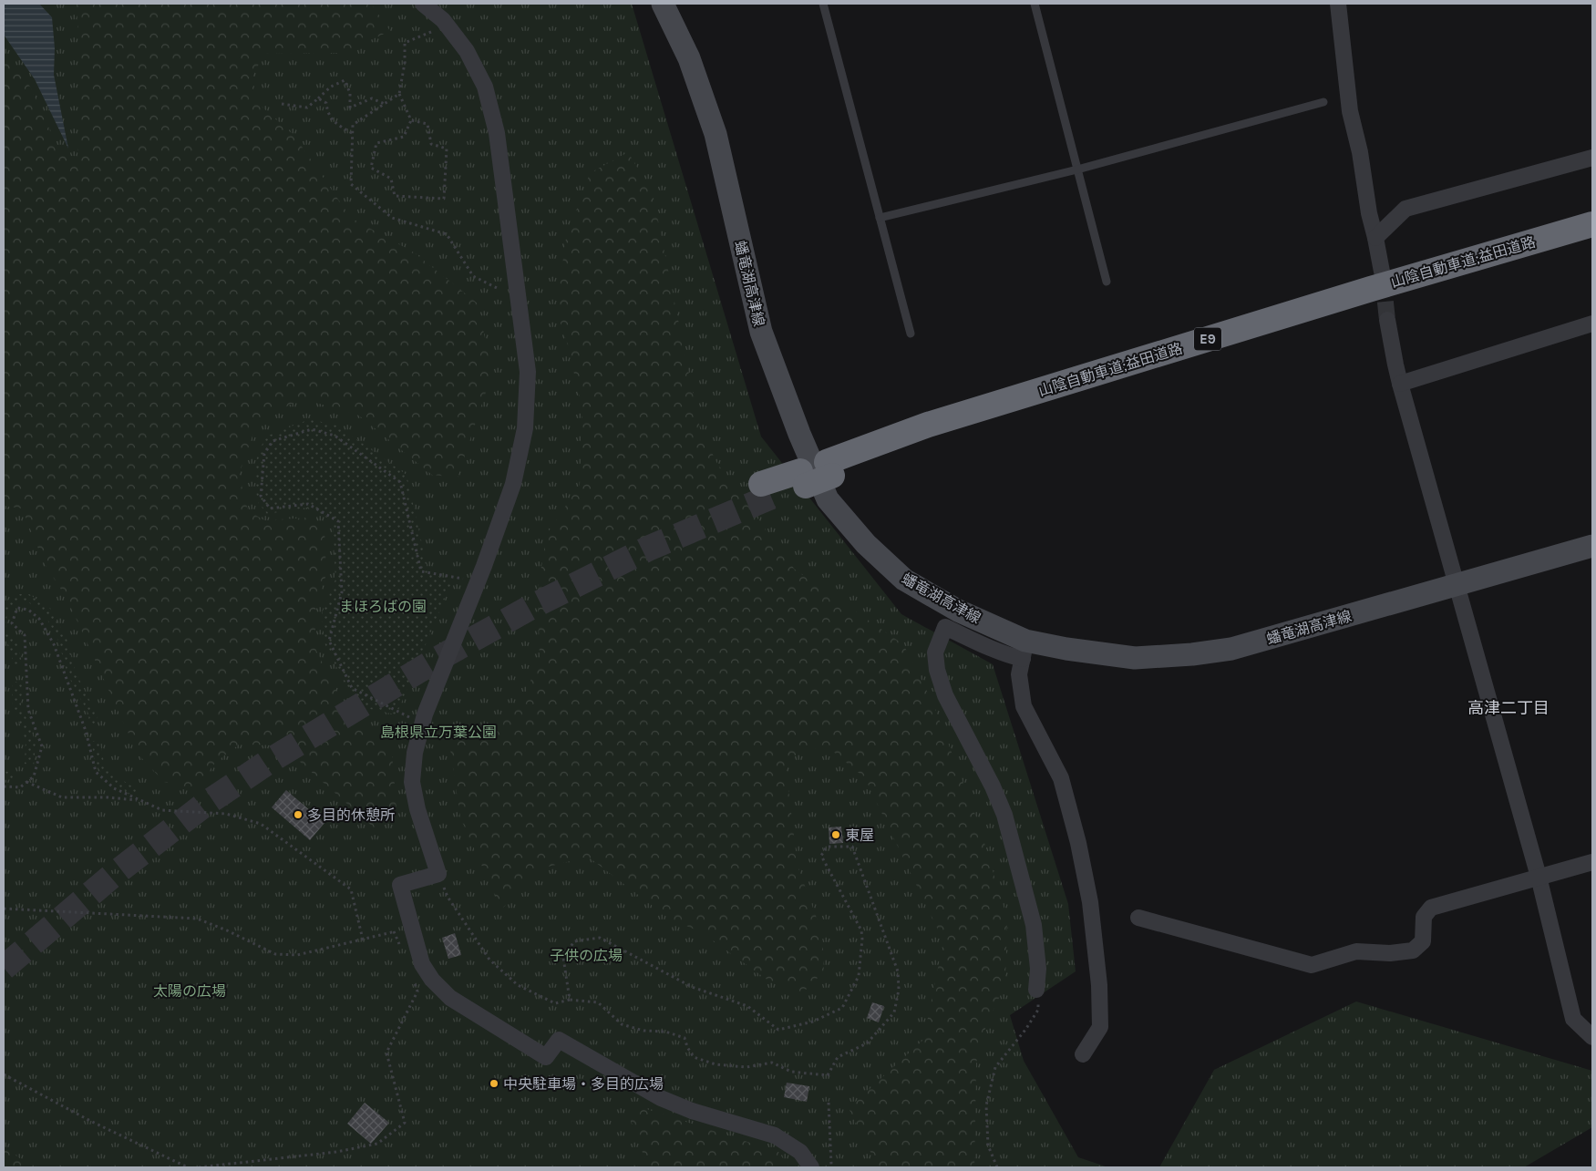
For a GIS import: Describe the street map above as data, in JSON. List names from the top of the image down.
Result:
{
  "streets": {
    "highway": ["山陰自動車道;益田道路", "E9"],
    "main road": ["蟠竜湖高津線"]
  },
  "districts": ["高津二丁目"],
  "parks": [
    "まほろばの園",
    "島根県立万葉公園",
    "子供の広場",
    "太陽の広場"
  ],
  "places": ["多目的休憩所", "東屋", "中央駐車場・多目的広場"]
}
